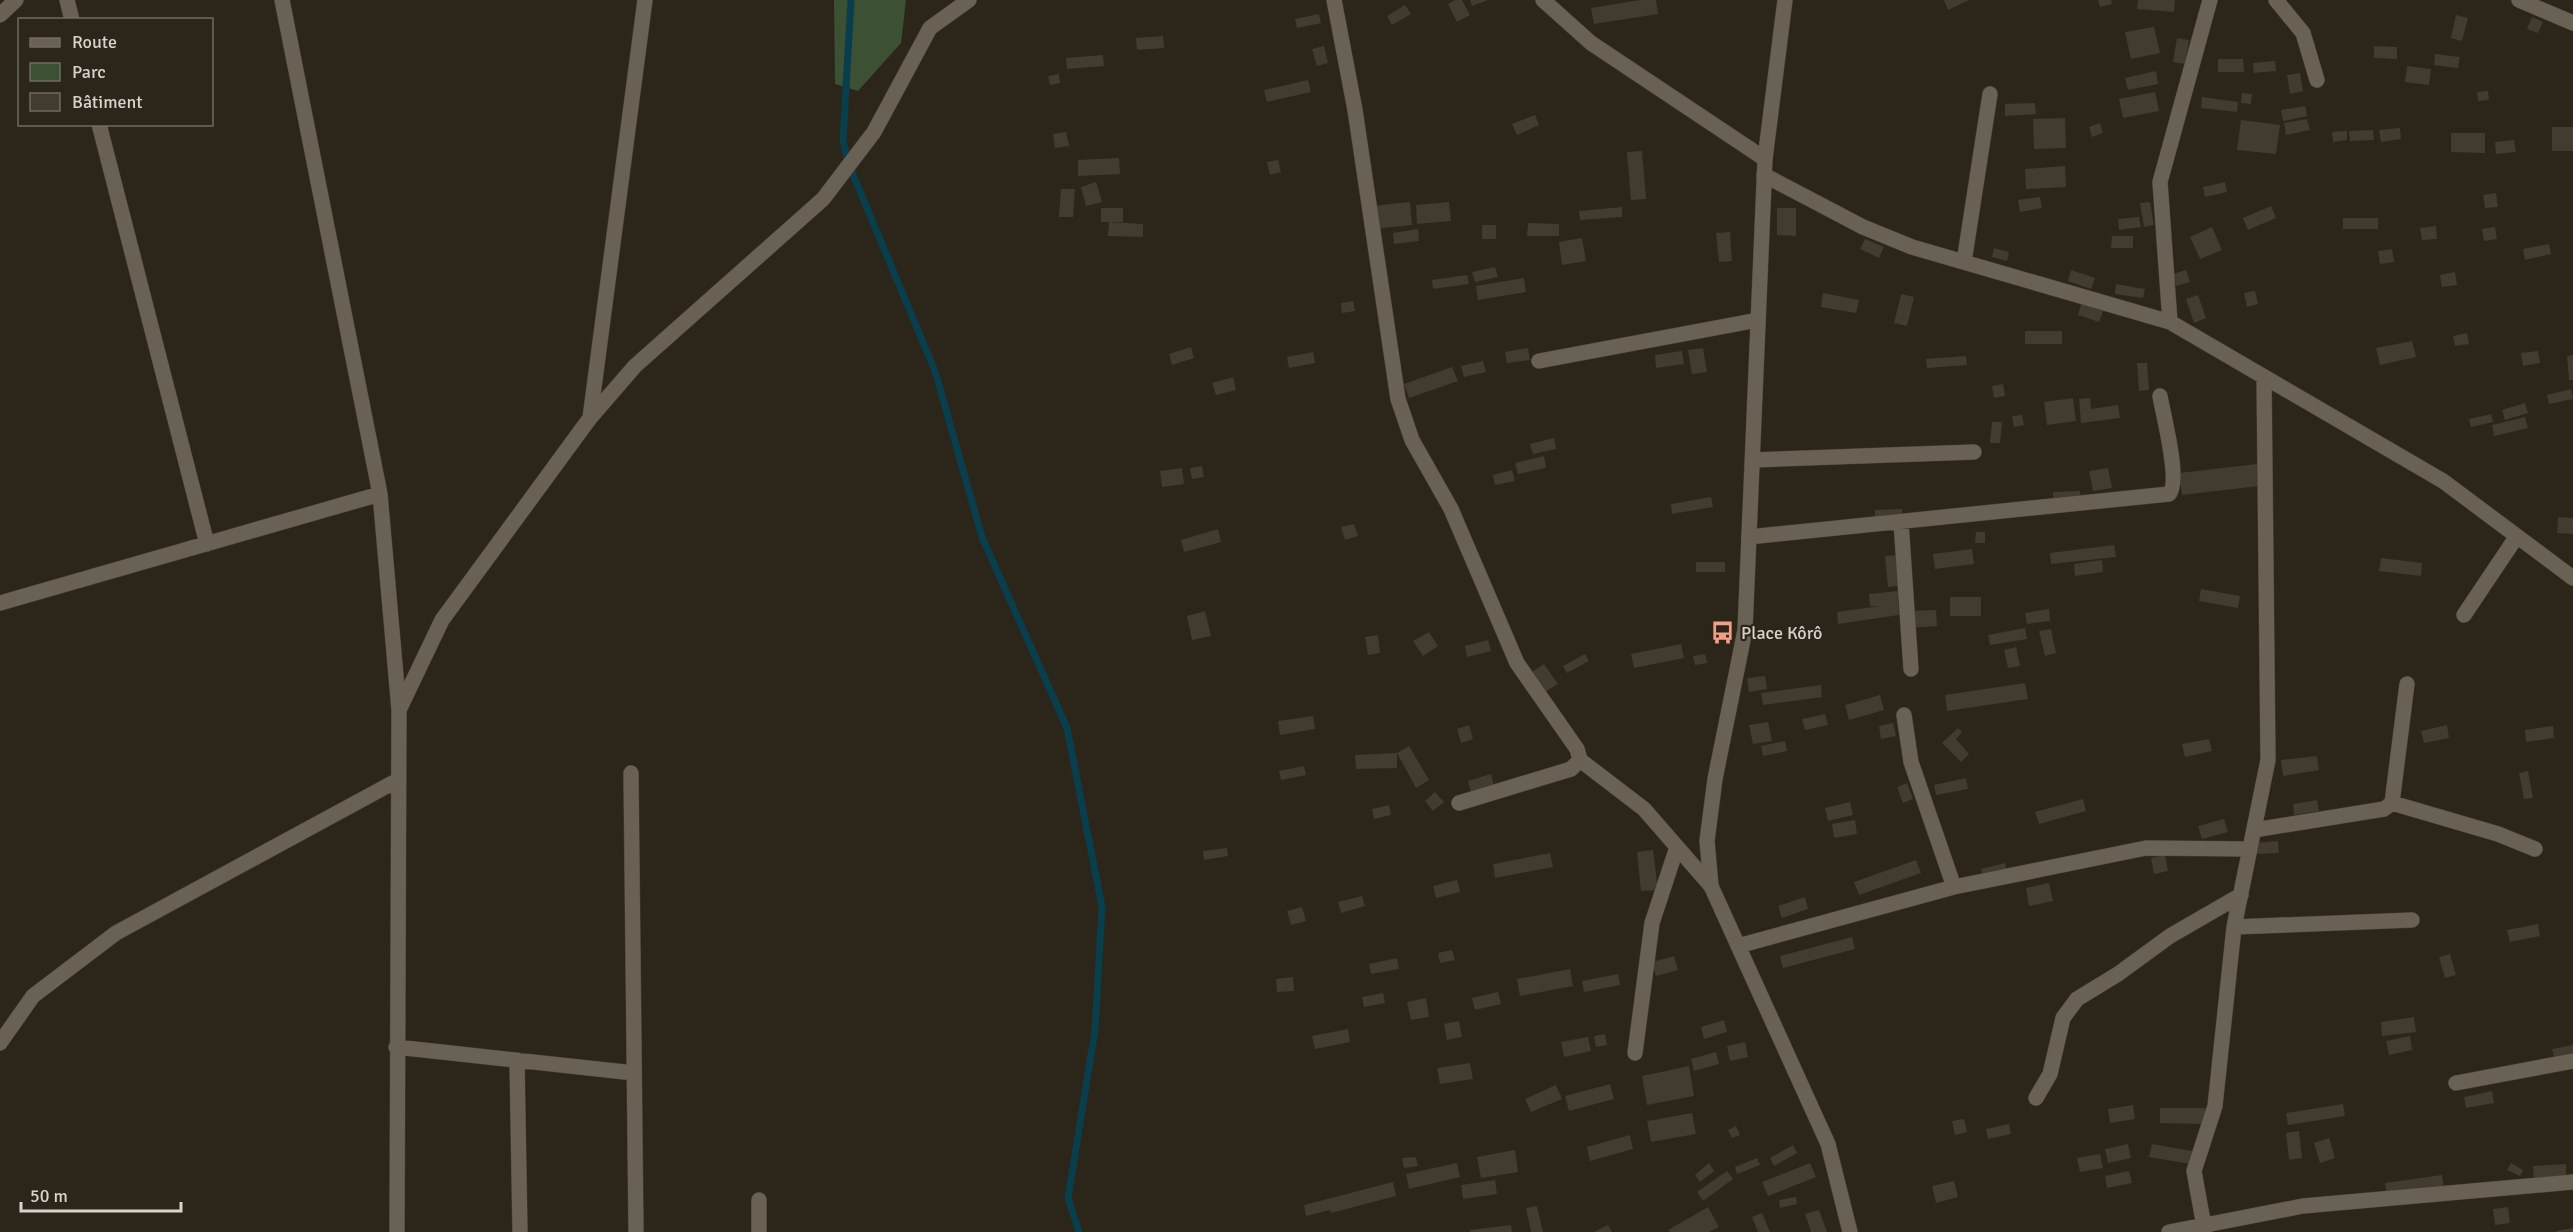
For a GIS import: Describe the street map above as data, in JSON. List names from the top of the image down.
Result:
{
  "places": {
    "bus stop": ["Place Kôrô"]
  },
  "legend": ["Route", "Parc", "Bâtiment"],
  "scale_bar": "50 m"
}
